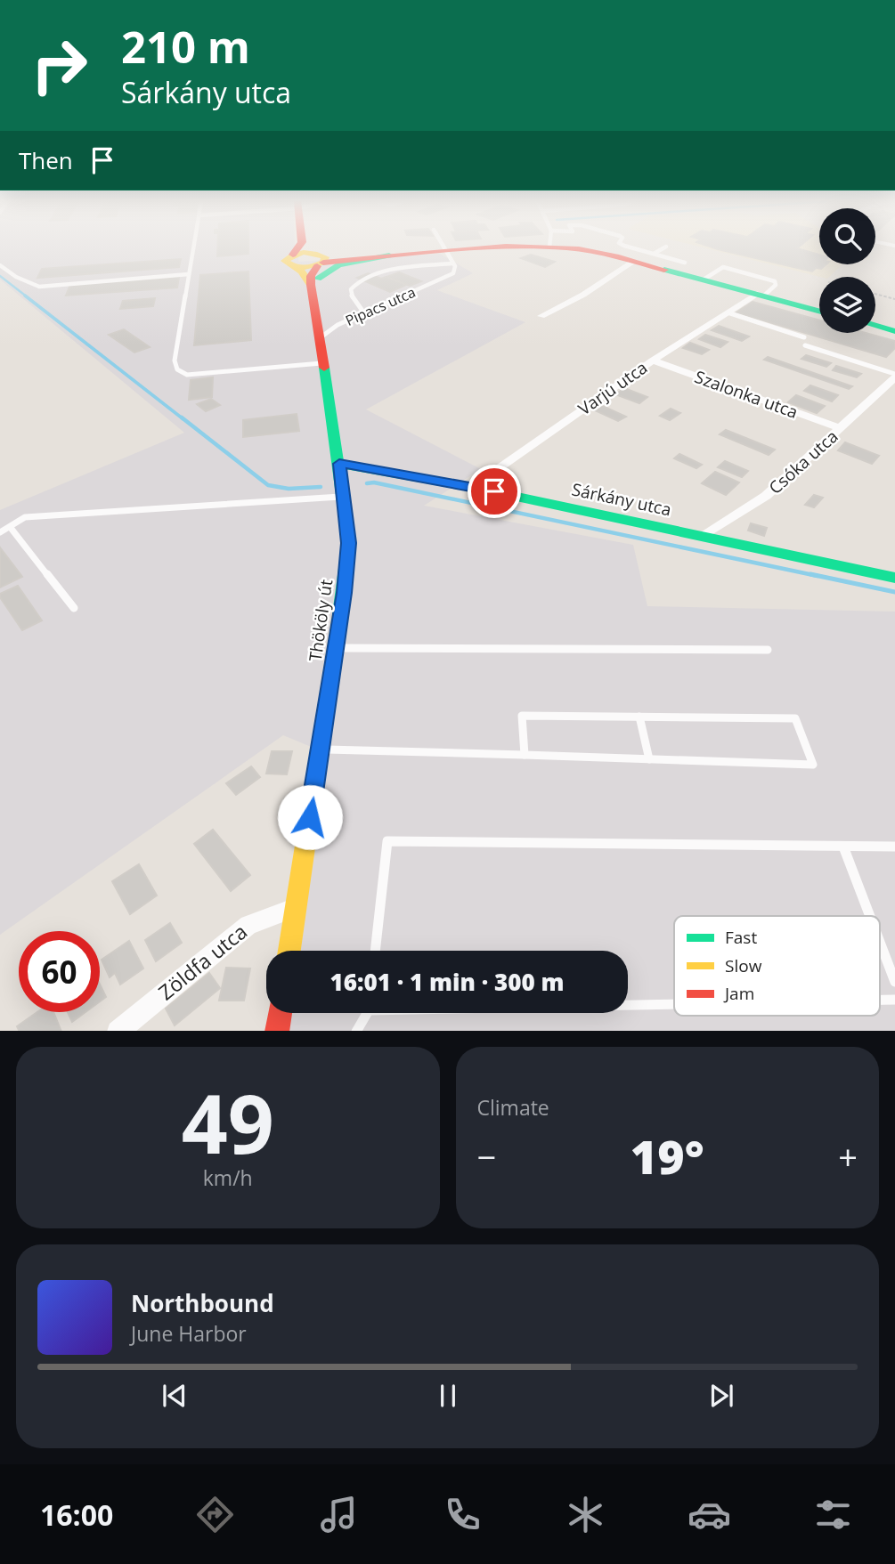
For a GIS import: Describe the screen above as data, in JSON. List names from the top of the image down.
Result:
{
  "streets": {
    "main road": ["Sárkány utca", "Thököly út"],
    "street": [
      "Varjú utca",
      "Szalonka utca",
      "Csóka utca",
      "Zöldfa utca"
    ],
    "lane": ["Pipacs utca"]
  },
  "crossings": [
    ["Pipacs utca", "Thököly út"],
    ["Varjú utca", "Szalonka utca"],
    ["Varjú utca", "Sárkány utca"],
    ["Szalonka utca", "Csóka utca"],
    ["Csóka utca", "Sárkány utca"],
    ["Sárkány utca", "Thököly út"],
    ["Thököly út", "Zöldfa utca"]
  ],
  "legend": ["Fast", "Slow", "Jam"],
  "page": {
    "turn": ["210 m", "Sárkány utca"],
    "then": "Then",
    "limit": "60",
    "trip": "16:01 · 1 min · 300 m",
    "tile": [
      ["49", "km/h"],
      "Climate"
    ],
    "heat": ["−", "19°", "+"],
    "song": ["Northbound", "June Harbor"],
    "tabs": "16:00"
  }
}
